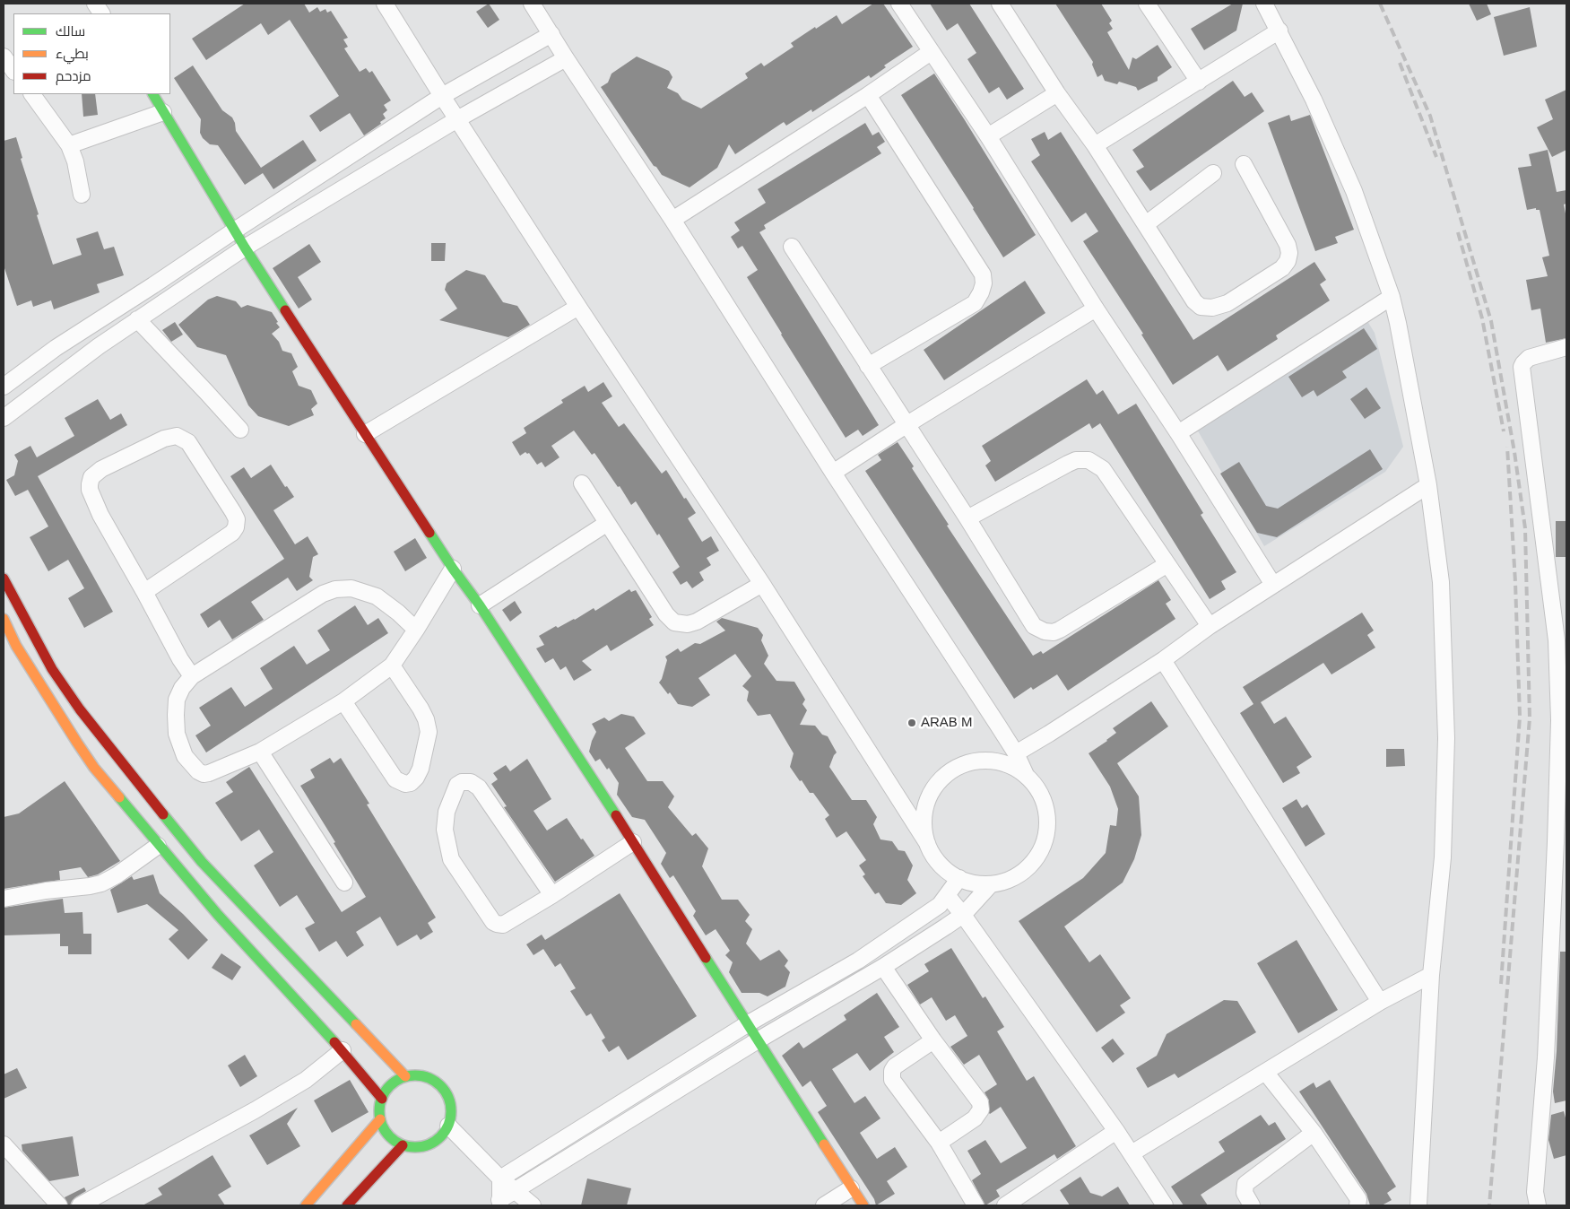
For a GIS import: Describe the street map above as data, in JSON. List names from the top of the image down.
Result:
{
  "places": ["ARAB M"],
  "legend": ["سالك", "بطيء", "مزدحم"]
}
